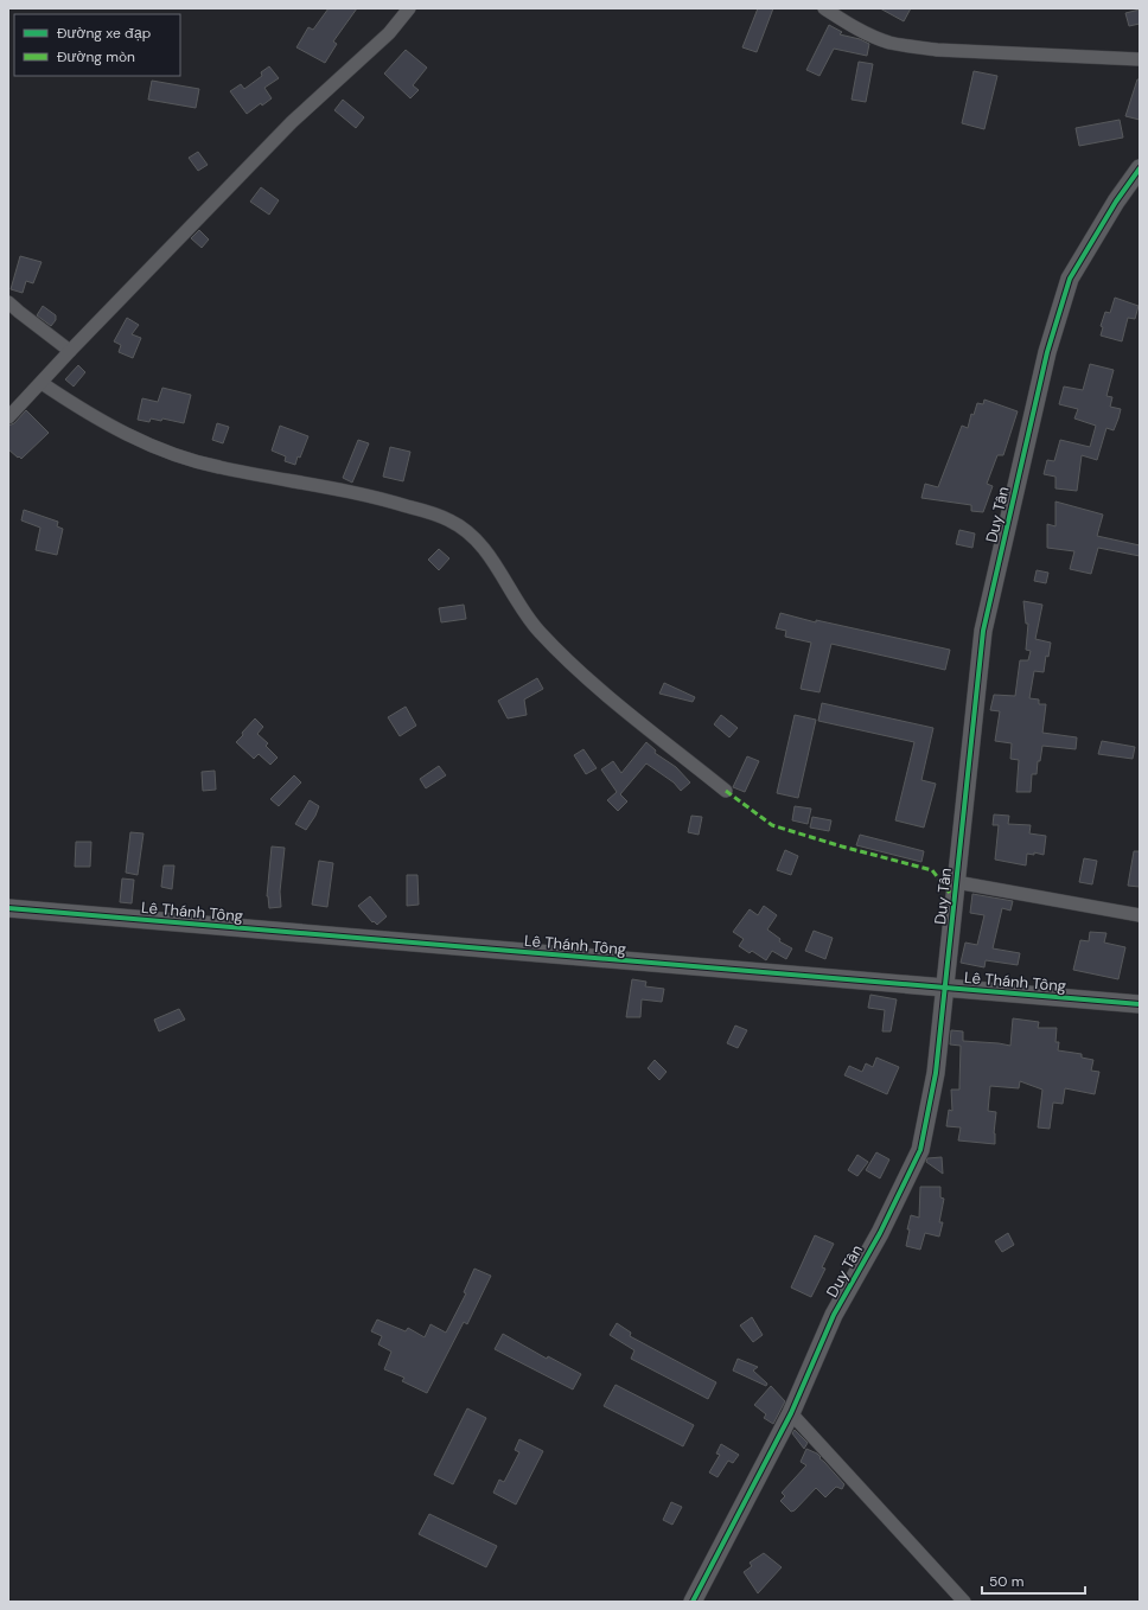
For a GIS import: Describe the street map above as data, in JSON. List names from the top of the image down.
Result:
{
  "streets": {
    "street": ["Duy Tân", "Lê Thánh Tông"]
  },
  "crossings": [
    ["Duy Tân", "Lê Thánh Tông"]
  ],
  "legend": ["Đường xe đạp", "Đường mòn"],
  "scale_bar": "50 m"
}
